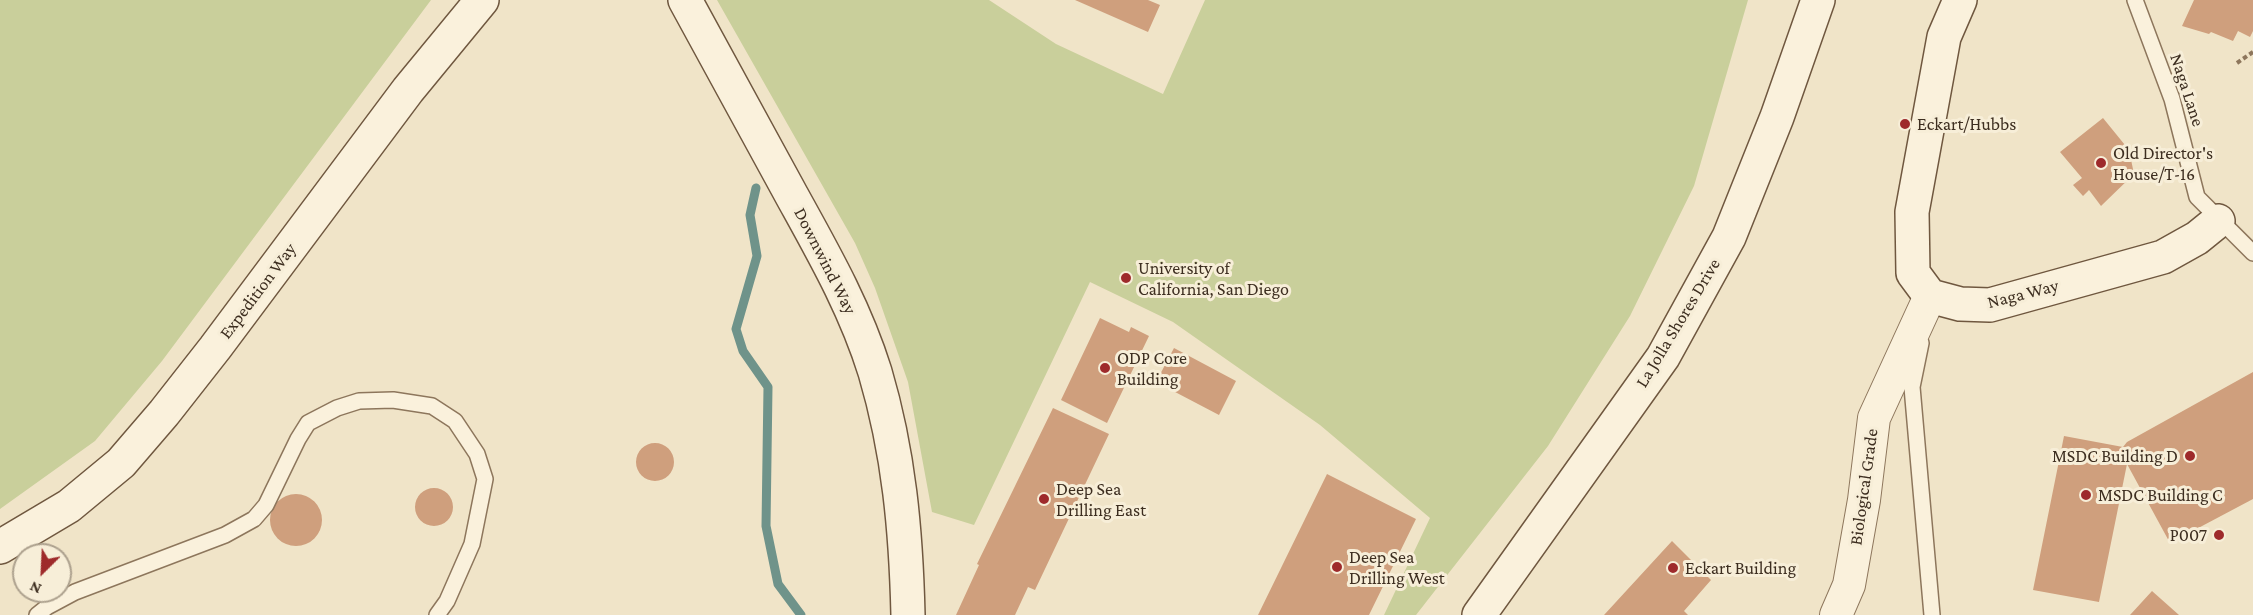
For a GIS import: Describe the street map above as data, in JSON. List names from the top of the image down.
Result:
{
  "streets": {
    "street": [
      "Downwind Way",
      "Expedition Way",
      "Naga Way",
      "La Jolla Shores Drive",
      "Biological Grade"
    ],
    "lane": ["Naga Lane"]
  },
  "crossings": [
    ["Naga Lane", "Naga Way"],
    ["Naga Way", "Biological Grade"]
  ],
  "places": [
    "Eckart/Hubbs",
    "Old Director's House/T-16",
    "University of California, San Diego",
    "ODP Core Building",
    "MSDC Building D",
    "MSDC Building C",
    "Deep Sea Drilling East",
    "P007",
    "Deep Sea Drilling West",
    "Eckart Building"
  ],
  "north": "bottom left"
}
